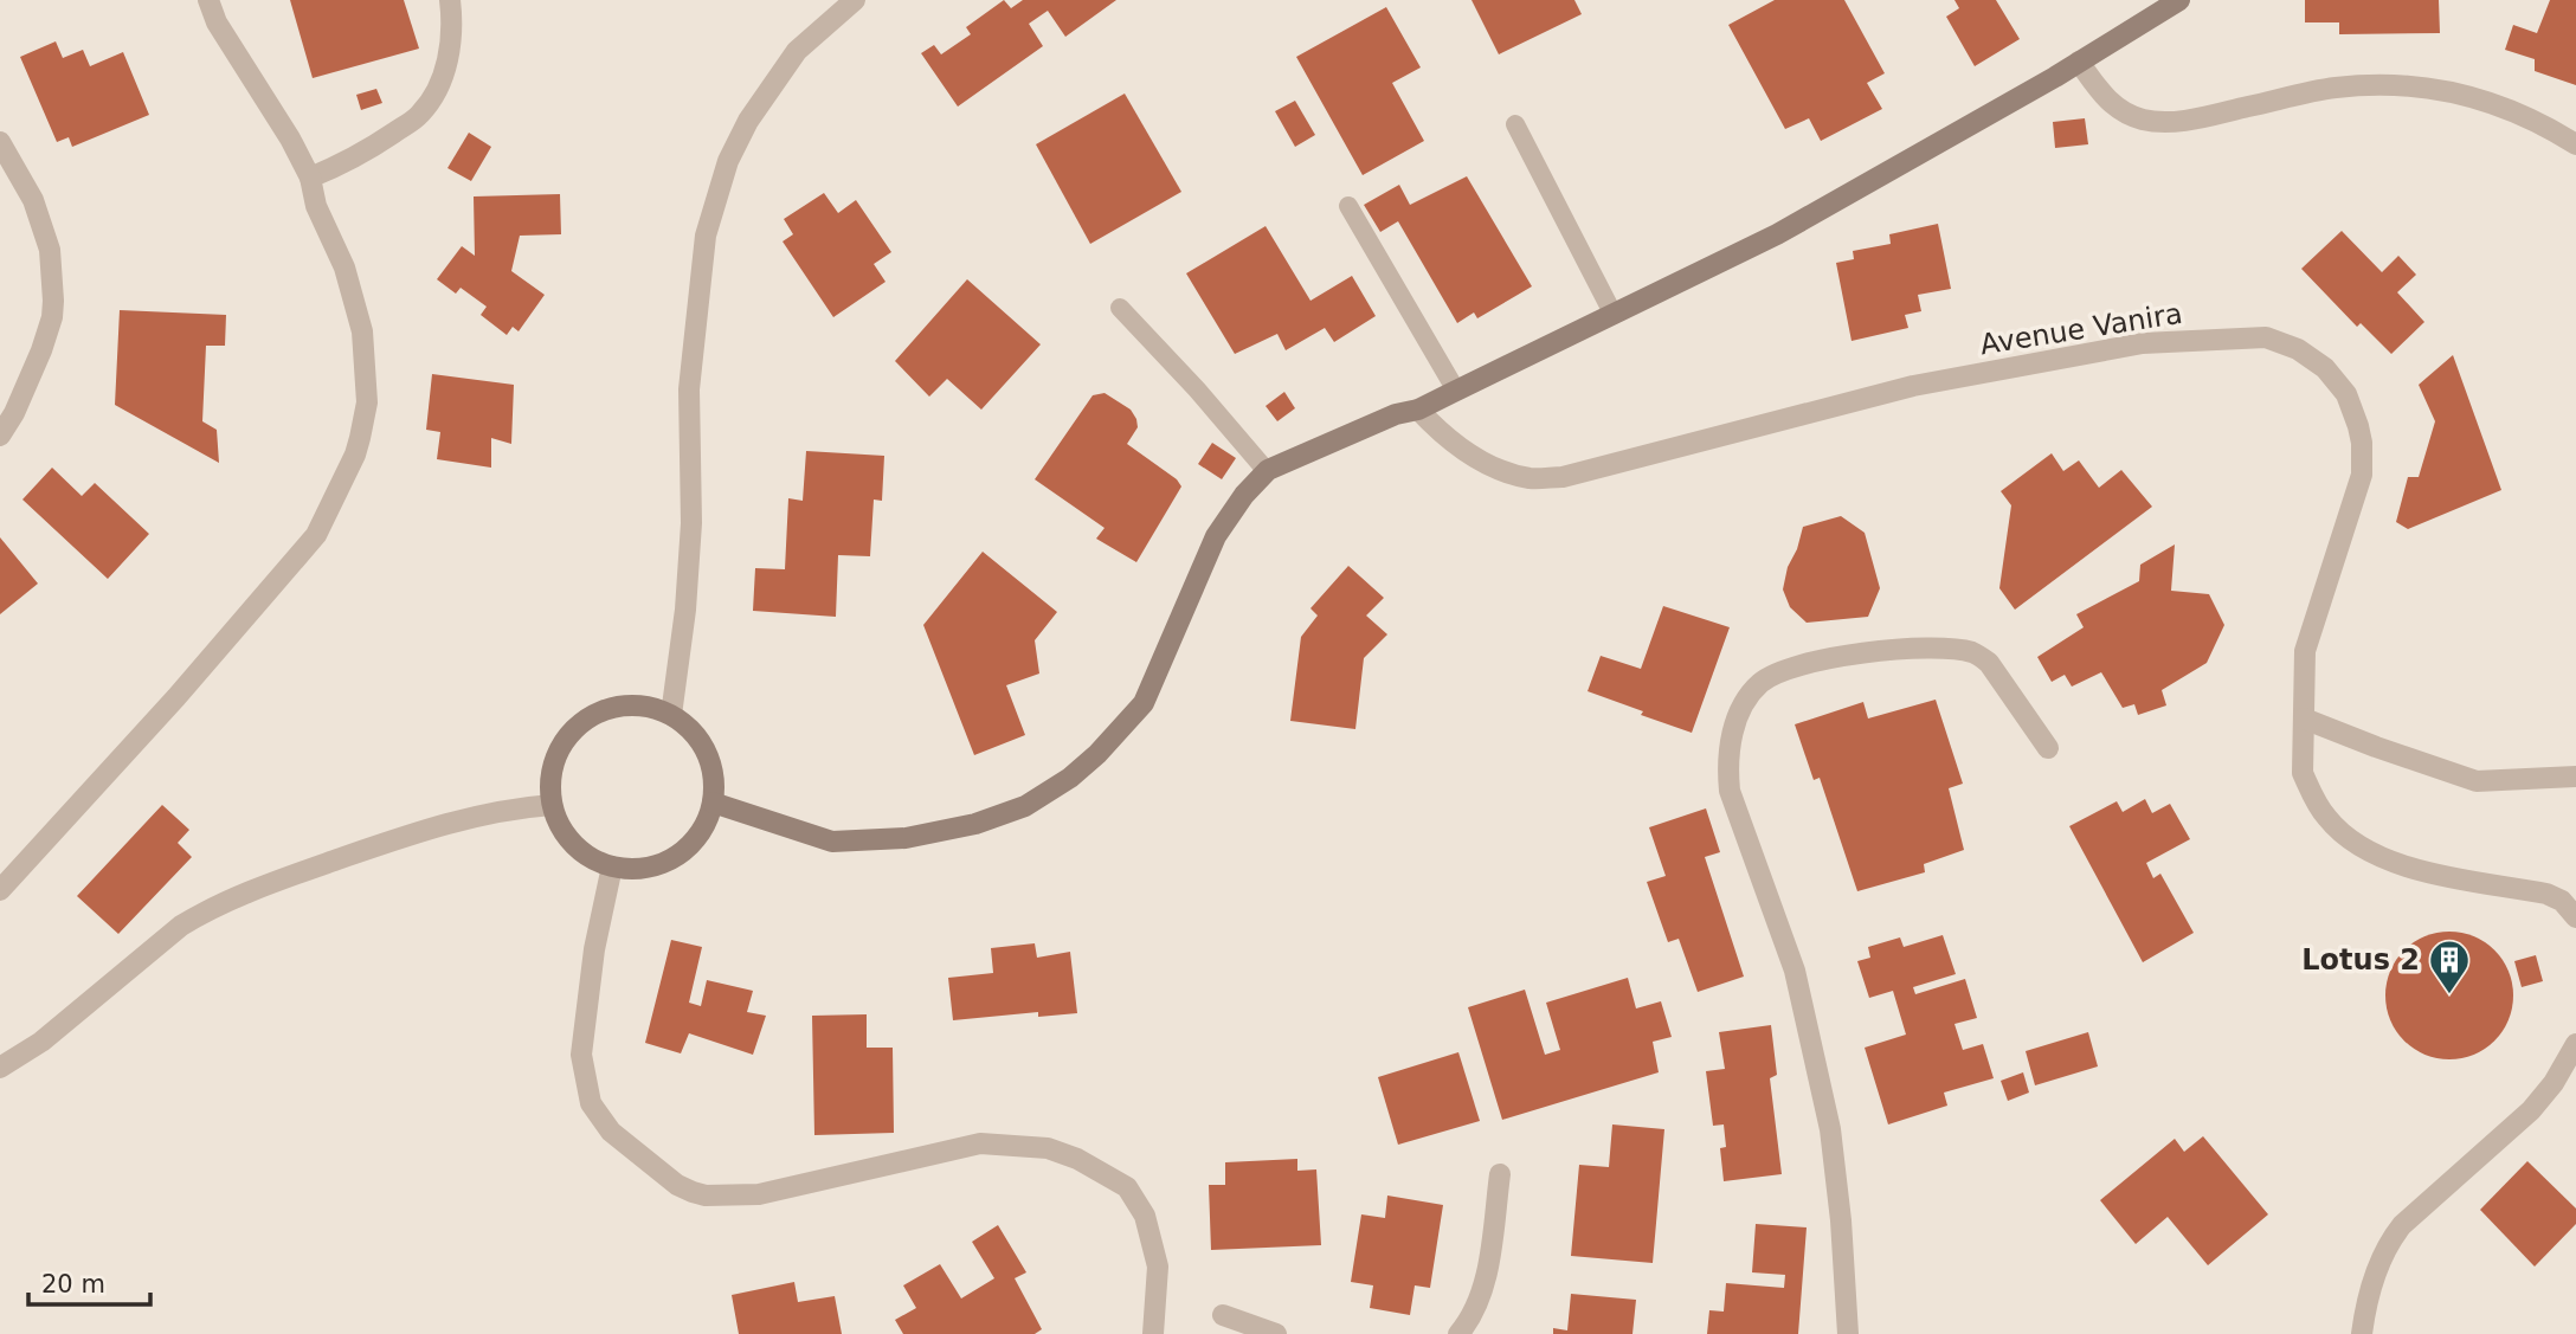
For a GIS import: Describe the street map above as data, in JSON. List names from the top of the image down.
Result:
{
  "streets": {
    "street": ["Avenue Vanira"]
  },
  "places": {
    "building": ["Lotus 2"]
  },
  "scale_bar": "20 m"
}
